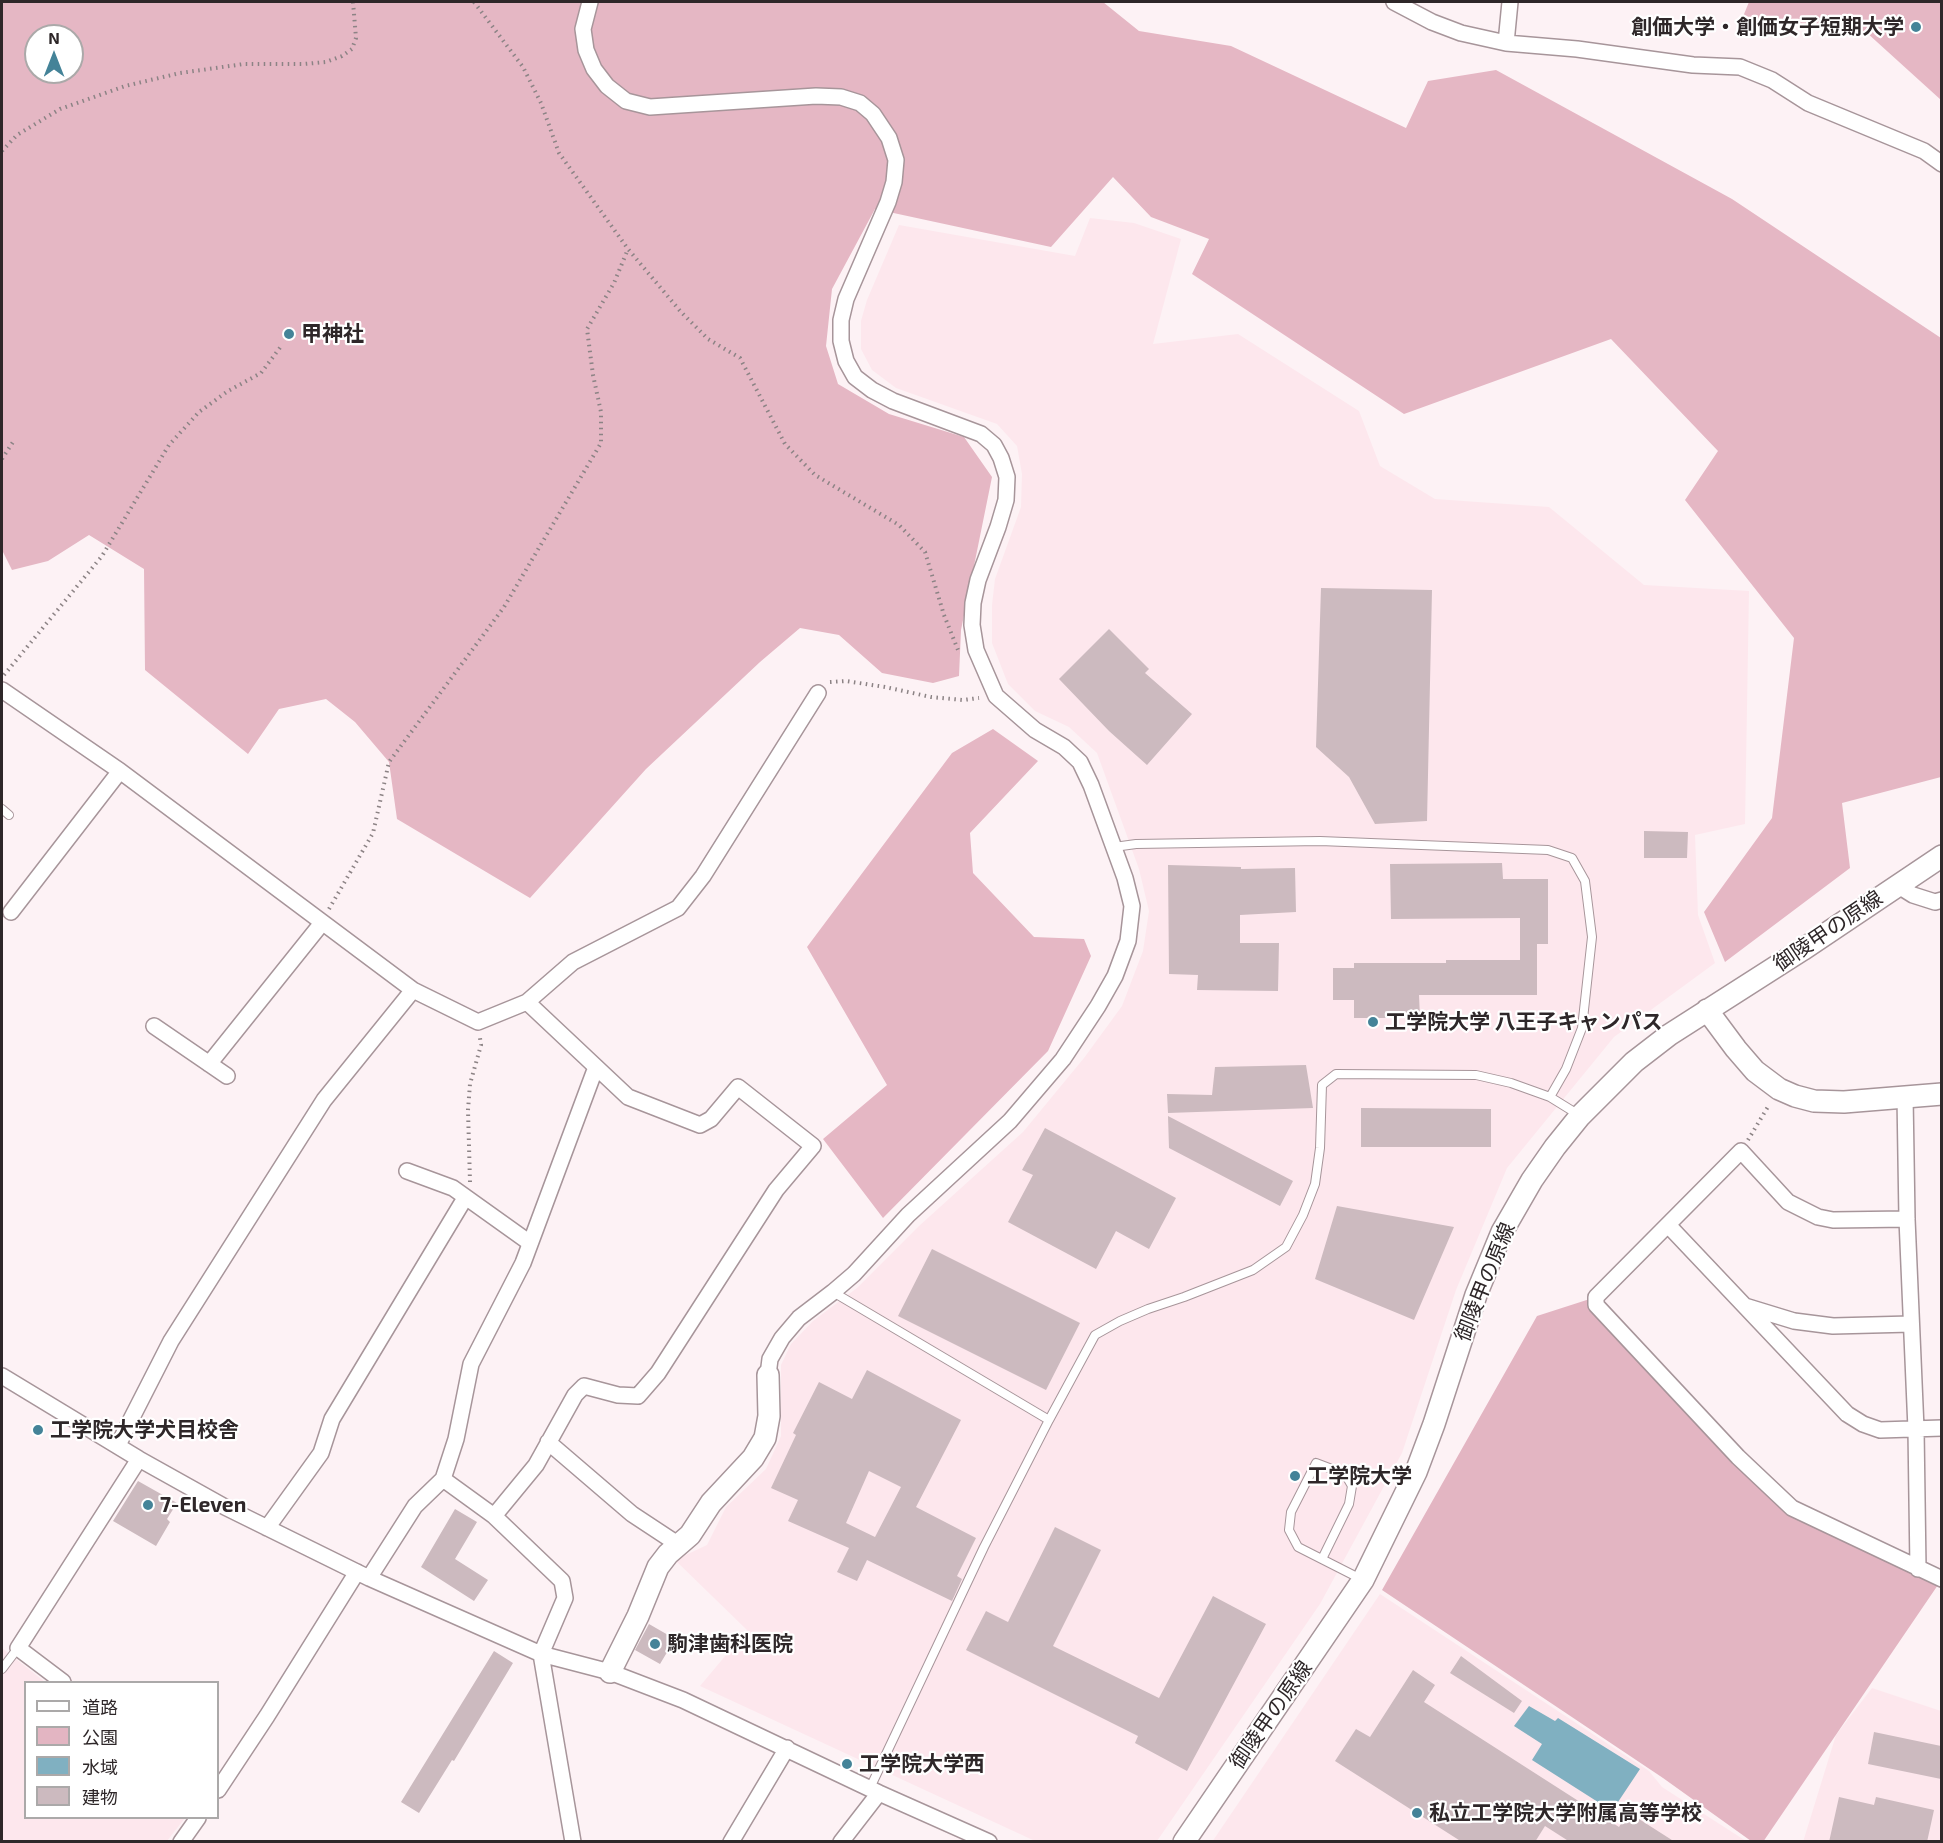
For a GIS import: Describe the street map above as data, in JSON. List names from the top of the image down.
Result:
{
  "streets": {
    "street": ["御陵甲の原線"]
  },
  "places": [
    "創価大学・創価女子短期大学",
    "甲神社",
    "工学院大学 八王子キャンパス",
    "工学院大学犬目校舎",
    "工学院大学",
    "7-Eleven",
    "駒津歯科医院",
    "工学院大学西",
    "私立工学院大学附属高等学校"
  ],
  "legend": [
    "道路",
    "公園",
    "水域",
    "建物"
  ],
  "north": "top"
}
